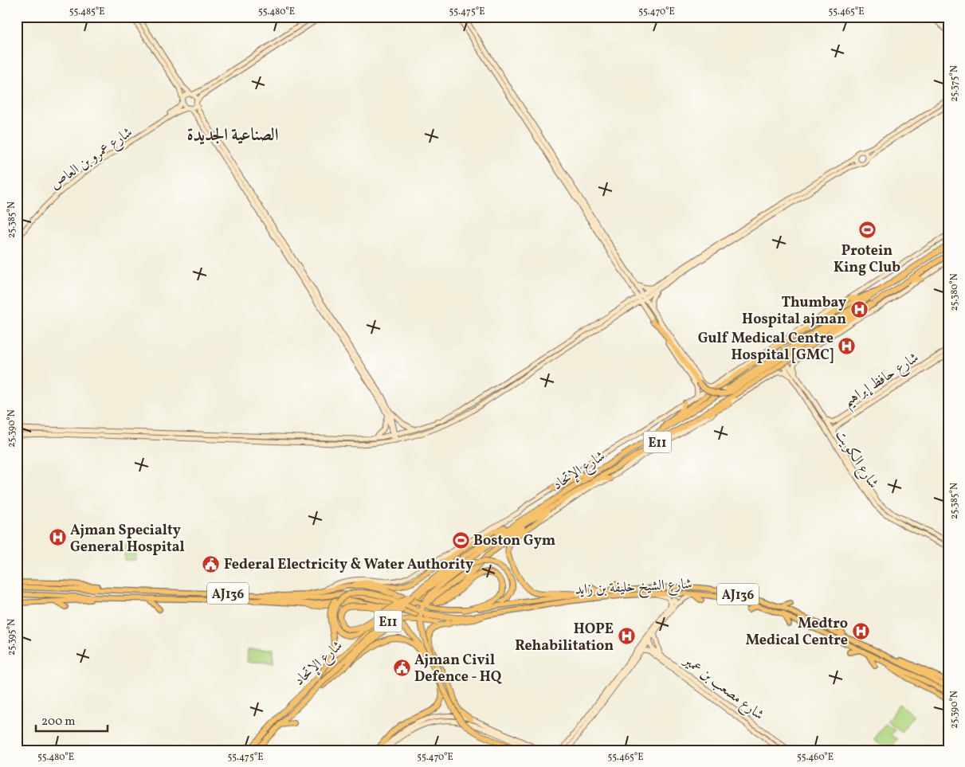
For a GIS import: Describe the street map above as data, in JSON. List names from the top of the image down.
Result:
{
  "streets": {
    "highway": ["E11", "شارع الإتحاد"],
    "main road": [
      "شارع عمرو بن العاص",
      "شارع حافظ إبراهيم",
      "شارع الكويت",
      "شارع الشيخ خليفة بن زايد",
      "AJ136",
      "شارع مصعب بن عمير"
    ]
  },
  "crossings": [
    ["شارع حافظ إبراهيم", "شارع الكويت"],
    ["شارع الإتحاد", "شارع الشيخ خليفة بن زايد"],
    ["شارع الإتحاد", "AJ136"],
    ["شارع الشيخ خليفة بن زايد", "AJ136"]
  ],
  "districts": ["الصناعية الجديدة"],
  "places": {
    "sports": ["Protein King Club", "Boston Gym"],
    "hospital": [
      "Thumbay Hospital ajman",
      "Gulf Medical Centre Hospital [GMC]",
      "Ajman Specialty General Hospital",
      "Medtro Medical Centre",
      "HOPE Rehabilitation"
    ],
    "public building": ["Federal Electricity & Water Authority", "Ajman Civil Defence - HQ"]
  },
  "scale_bar": "200 m",
  "coordinates": [
    "55.485°E",
    "55.480°E",
    "55.475°E",
    "55.470°E",
    "55.465°E",
    "25.375°N",
    "25.385°N",
    "25.380°N",
    "25.390°N",
    "25.395°N",
    "55.460°E"
  ]
}
